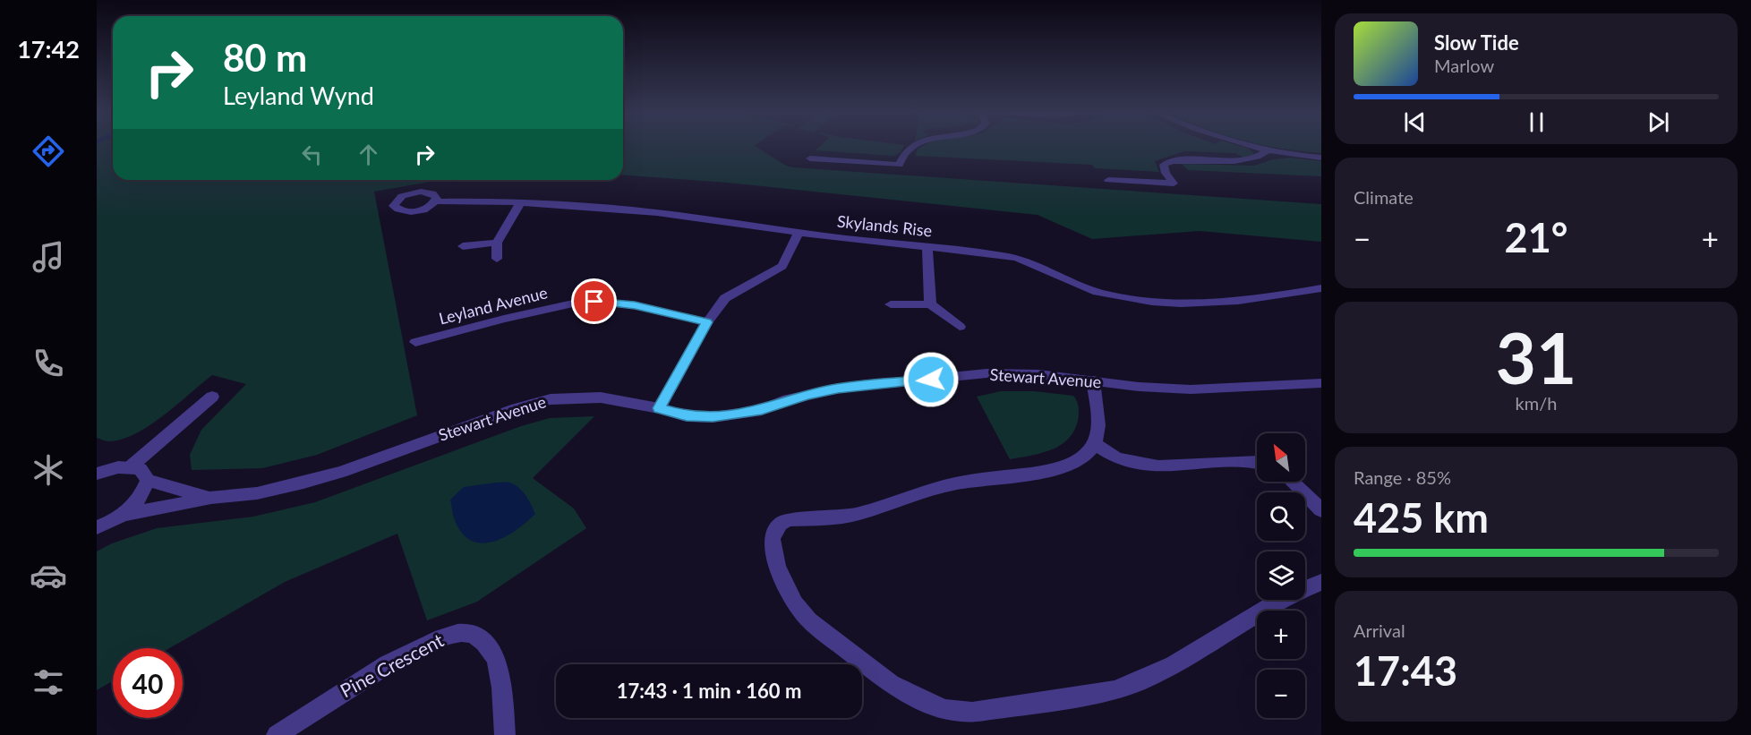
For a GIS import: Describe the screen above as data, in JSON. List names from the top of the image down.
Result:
{
  "streets": {
    "street": [
      "Skylands Rise",
      "Leyland Avenue",
      "Stewart Avenue",
      "Pine Crescent"
    ]
  },
  "north": "top left",
  "page": {
    "tabs": "17:42",
    "turn": ["80 m", "Leyland Wynd"],
    "song": ["Slow Tide", "Marlow"],
    "tile": [
      "Climate",
      ["31", "km/h"],
      ["Range · 85%", "425 km"],
      ["Arrival", "17:43"]
    ],
    "heat": ["−", "21°", "+"],
    "map_buttons": ["+", "−"],
    "limit": "40",
    "trip": "17:43 · 1 min · 160 m"
  }
}
